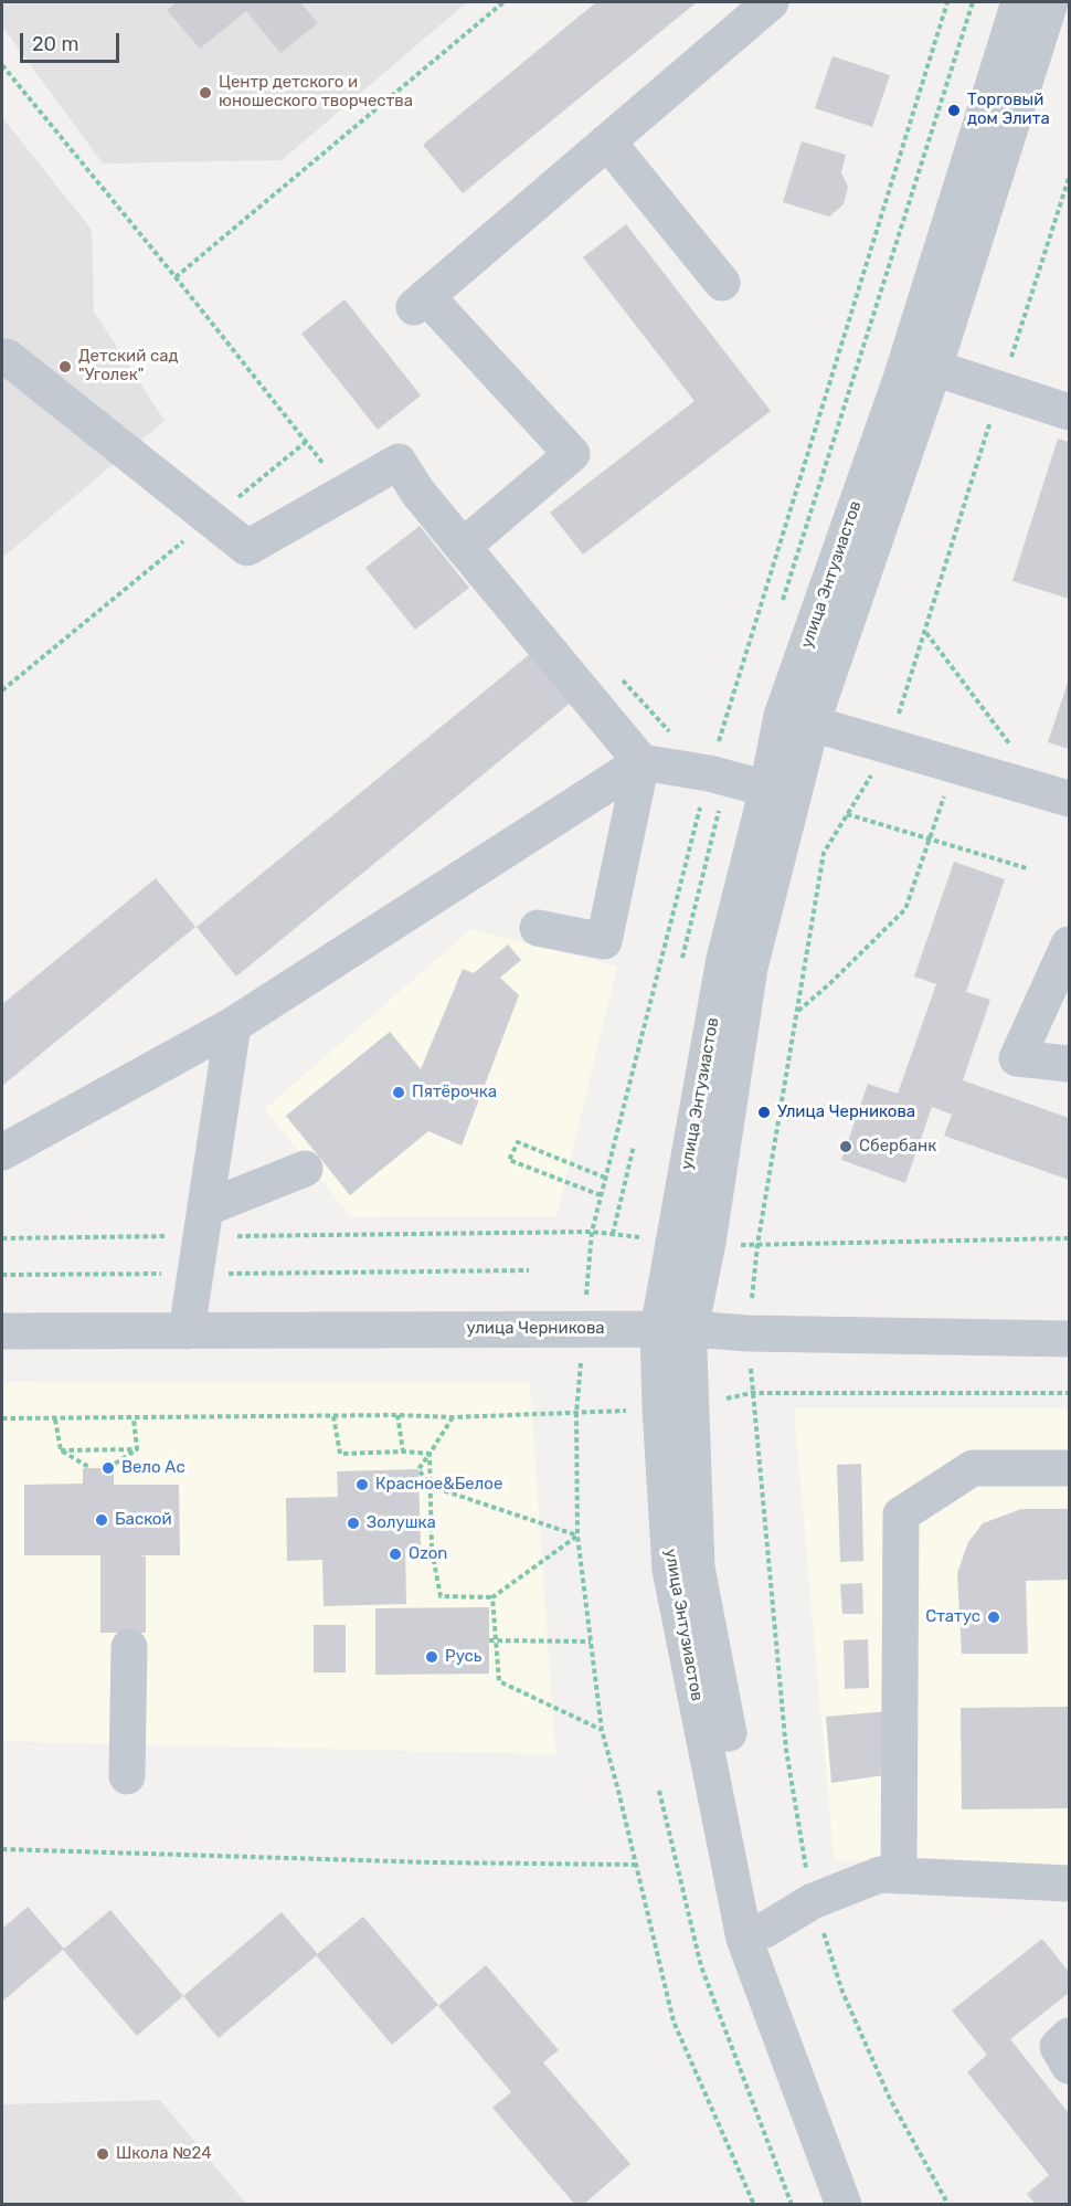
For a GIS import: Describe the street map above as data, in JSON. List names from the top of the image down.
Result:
{
  "streets": {
    "street": ["улица Энтузиастов", "улица Черникова"]
  },
  "crossings": [
    ["улица Энтузиастов", "улица Черникова"]
  ],
  "places": [
    "Центр детского и юношеского творчества",
    "Торговый дом Элита",
    "Детский сад \"Уголек\"",
    "Пятёрочка",
    "Улица Черникова",
    "Сбербанк",
    "Вело Ас",
    "Красное&Белое",
    "Баской",
    "Золушка",
    "Ozon",
    "Статус",
    "Русь",
    "Школа №24"
  ],
  "scale_bar": "20 m"
}
